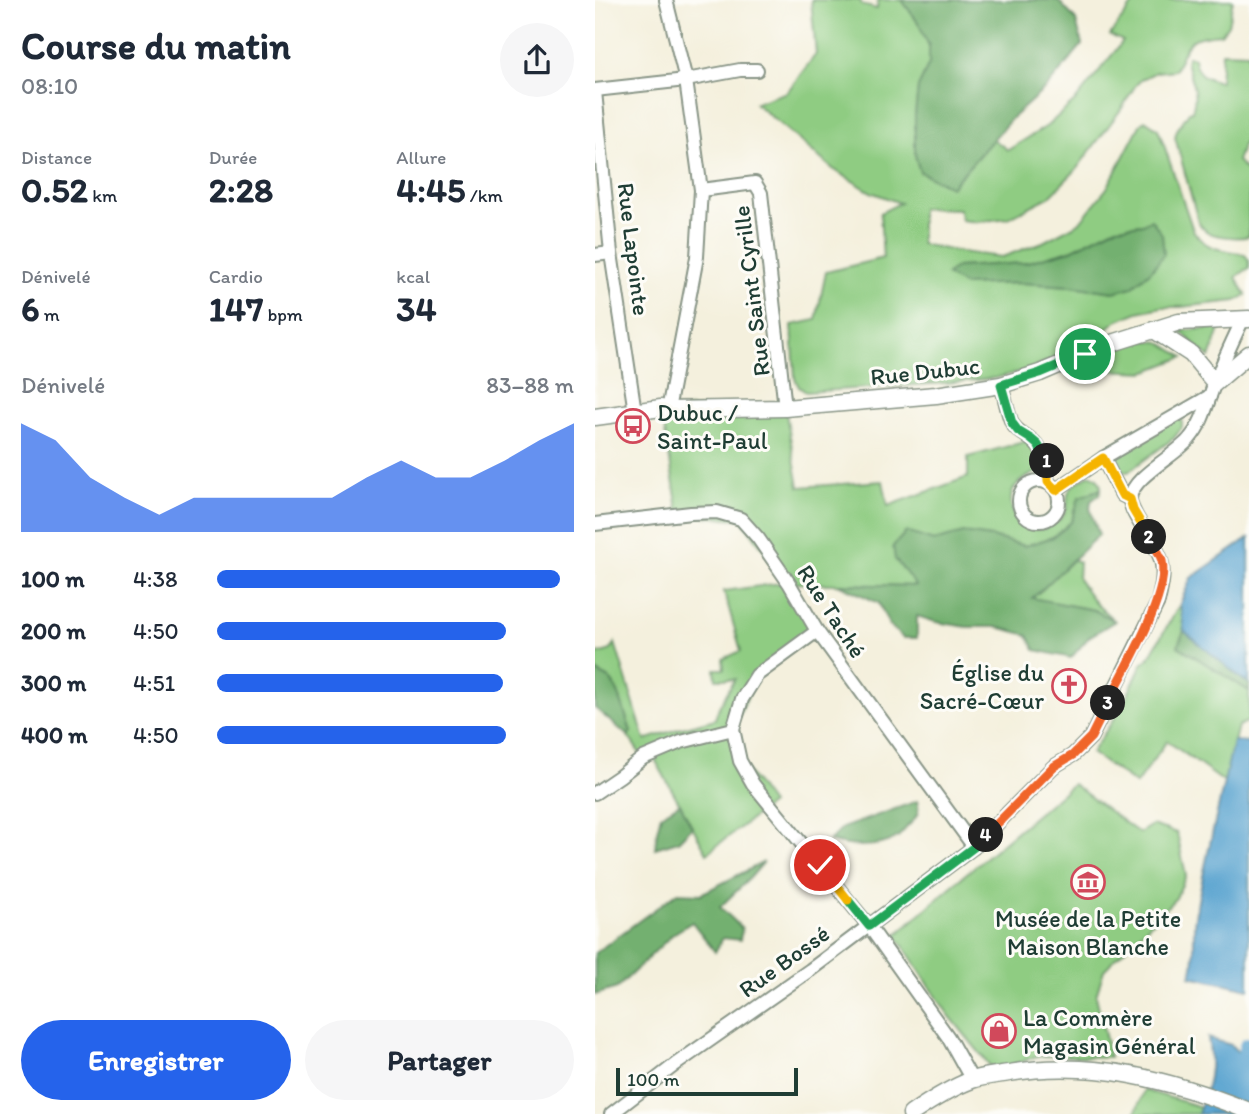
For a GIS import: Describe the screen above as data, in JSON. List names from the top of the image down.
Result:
{
  "streets": {
    "street": [
      "Rue Lapointe",
      "Rue Saint Cyrille",
      "Rue Dubuc",
      "Rue Taché",
      "Rue Bossé"
    ]
  },
  "crossings": [
    ["Rue Lapointe", "Rue Dubuc"],
    ["Rue Saint Cyrille", "Rue Dubuc"],
    ["Rue Taché", "Rue Bossé"]
  ],
  "places": {
    "bus stop": ["Dubuc / Saint-Paul"],
    "church": ["Église du Sacré-Cœur"],
    "museum": ["Musée de la Petite Maison Blanche"],
    "shop": ["La Commère Magasin Général"]
  },
  "scale_bar": "100 m",
  "page": {
    "heading": ["Course du matin", "08:10"],
    "stats": [
      ["Distance", "0.52 km"],
      ["Durée", "2:28"],
      ["Allure", "4:45 /km"],
      ["Dénivelé", "6 m"],
      ["Cardio", "147 bpm"],
      ["kcal", "34"]
    ],
    "chart": ["Dénivelé", "83–88 m"],
    "pins": [
      "1",
      "2",
      "3",
      "4"
    ],
    "list": [
      {
        "name": "100 m",
        "note": "4:38"
      },
      {
        "name": "200 m",
        "note": "4:50"
      },
      {
        "name": "300 m",
        "note": "4:51"
      },
      {
        "name": "400 m",
        "note": "4:50"
      }
    ],
    "buttons": ["Enregistrer", "Partager"],
    "scale": "100 m"
  }
}
